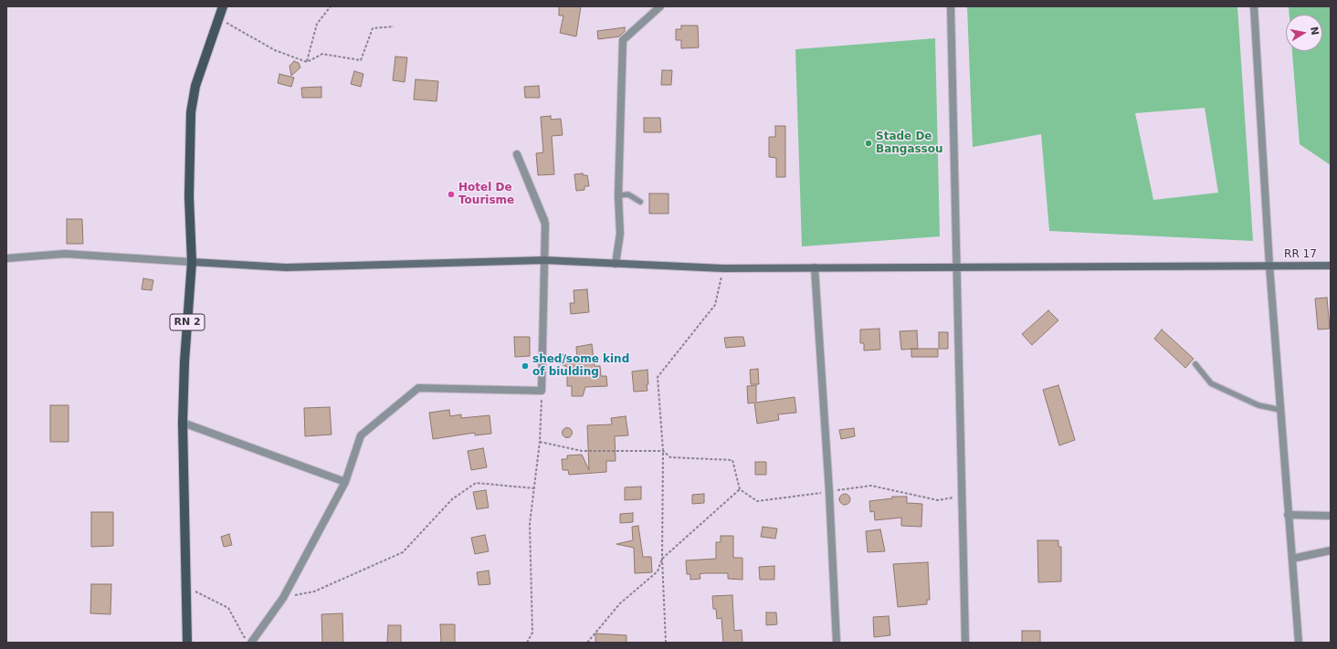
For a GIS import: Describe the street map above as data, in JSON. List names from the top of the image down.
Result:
{
  "streets": {
    "main road": ["RR 17", "RN 2"]
  },
  "crossings": [
    ["RR 17", "RN 2"]
  ],
  "places": ["Stade De Bangassou", "Hotel De Tourisme", "shed/some kind of biulding"],
  "north": "right"
}
